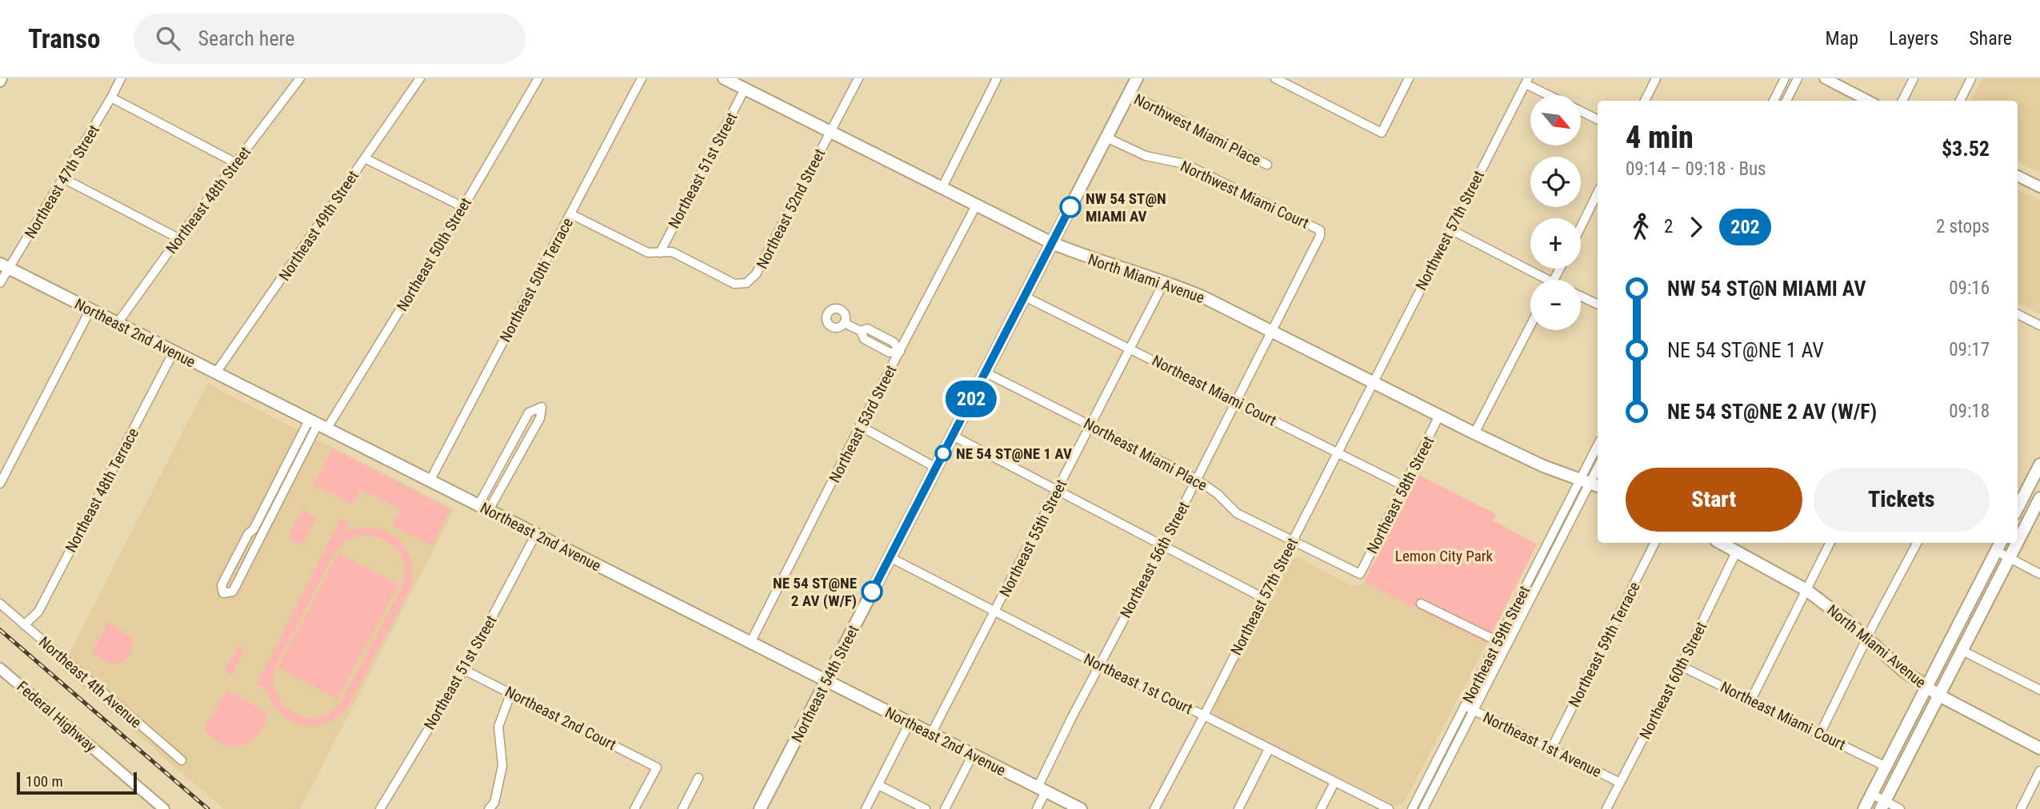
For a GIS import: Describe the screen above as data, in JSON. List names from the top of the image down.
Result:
{
  "streets": {
    "main road": ["North Miami Avenue", "Northeast 2nd Avenue", "Northeast 54th Street"],
    "street": [
      "Northwest Miami Place",
      "Northeast 51st Street",
      "Northeast 47th Street",
      "Northwest Miami Court",
      "Northeast 48th Street",
      "Northeast 52nd Street",
      "Northeast 49th Street",
      "Northwest 57th Street",
      "Northeast 50th Street",
      "Northeast 50th Terrace",
      "Northeast Miami Court",
      "Northeast 53rd Street",
      "Northeast Miami Place",
      "Northeast 48th Terrace",
      "Northeast 58th Street",
      "Northeast 55th Street",
      "Northeast 56th Street",
      "Northeast 57th Street",
      "Northeast 59th Street",
      "Northeast 59th Terrace",
      "Northeast 60th Street",
      "Northeast 4th Avenue",
      "Northeast 1st Court",
      "Federal Highway",
      "Northeast 2nd Court",
      "Northeast 1st Avenue"
    ]
  },
  "crossings": [
    ["Northwest Miami Place", "Northeast 54th Street"],
    ["Northeast 51st Street", "Northeast 52nd Street"],
    ["Northeast 51st Street", "North Miami Avenue"],
    ["Northeast 51st Street", "Northeast 2nd Avenue"],
    ["Northeast 51st Street", "Northeast 2nd Court"],
    ["Northeast 47th Street", "Northeast 2nd Avenue"],
    ["Northwest Miami Court", "Northeast 56th Street"],
    ["Northwest Miami Court", "Northeast 54th Street"],
    ["Northeast 48th Street", "Northeast 2nd Avenue"],
    ["Northeast 52nd Street", "North Miami Avenue"],
    ["Northeast 49th Street", "Northeast 2nd Avenue"],
    ["Northwest 57th Street", "North Miami Avenue"],
    ["Northwest 57th Street", "Northeast 57th Street"],
    ["Northeast 50th Street", "Northeast 2nd Avenue"],
    ["North Miami Avenue", "Northeast 53rd Street"],
    ["North Miami Avenue", "Northeast 58th Street"],
    ["North Miami Avenue", "Northeast 55th Street"],
    ["North Miami Avenue", "Northeast 56th Street"],
    ["North Miami Avenue", "Northeast 57th Street"],
    ["North Miami Avenue", "Northeast 59th Street"],
    ["North Miami Avenue", "Northeast 60th Street"],
    ["North Miami Avenue", "Northeast 54th Street"],
    ["Northeast 50th Terrace", "Northeast 2nd Avenue"],
    ["Northeast 2nd Avenue", "Northeast 53rd Street"],
    ["Northeast 2nd Avenue", "Northeast 48th Terrace"],
    ["Northeast 2nd Avenue", "Northeast 55th Street"],
    ["Northeast 2nd Avenue", "Northeast 56th Street"],
    ["Northeast 2nd Avenue", "Northeast 54th Street"],
    ["Northeast Miami Court", "Northeast 58th Street"],
    ["Northeast Miami Court", "Northeast 55th Street"],
    ["Northeast Miami Court", "Northeast 56th Street"],
    ["Northeast Miami Court", "Northeast 57th Street"],
    ["Northeast Miami Court", "Northeast 60th Street"],
    ["Northeast Miami Court", "Northeast 54th Street"],
    ["Northeast Miami Place", "Northeast 58th Street"],
    ["Northeast Miami Place", "Northeast 55th Street"],
    ["Northeast Miami Place", "Northeast 56th Street"],
    ["Northeast Miami Place", "Northeast 57th Street"],
    ["Northeast Miami Place", "Northeast 54th Street"],
    ["Northeast 48th Terrace", "Northeast 4th Avenue"],
    ["Northeast 55th Street", "Northeast 1st Court"],
    ["Northeast 56th Street", "Northeast 1st Court"],
    ["Northeast 57th Street", "Northeast 1st Court"],
    ["Northeast 59th Street", "Northeast 1st Avenue"],
    ["Northeast 59th Terrace", "Northeast 1st Avenue"],
    ["Northeast 60th Street", "Northeast 1st Avenue"],
    ["Northeast 54th Street", "Northeast 1st Court"]
  ],
  "parks": ["Lemon City Park"],
  "places": ["NW 54 ST@N MIAMI AV", "NE 54 ST@NE 1 AV", "NE 54 ST@NE 2 AV (W/F)"],
  "lines": ["bus line 202"],
  "scale_bar": "100 m",
  "north": "bottom right",
  "page": {
    "header": "Transo",
    "search": "Search here",
    "nav": ["Map", "Layers", "Share"],
    "on_map": "202",
    "map_buttons": ["+", "−"],
    "heading": ["4 min", "09:14 – 09:18 · Bus", "$3.52"],
    "legs": ["2", "202", "2 stops"],
    "list": [
      {
        "name": "NW 54 ST@N MIAMI AV",
        "value": "09:16"
      },
      {
        "name": "NE 54 ST@NE 1 AV",
        "value": "09:17"
      },
      {
        "name": "NE 54 ST@NE 2 AV (W/F)",
        "value": "09:18"
      }
    ],
    "buttons": ["Start", "Tickets"],
    "scale": "100 m"
  }
}
